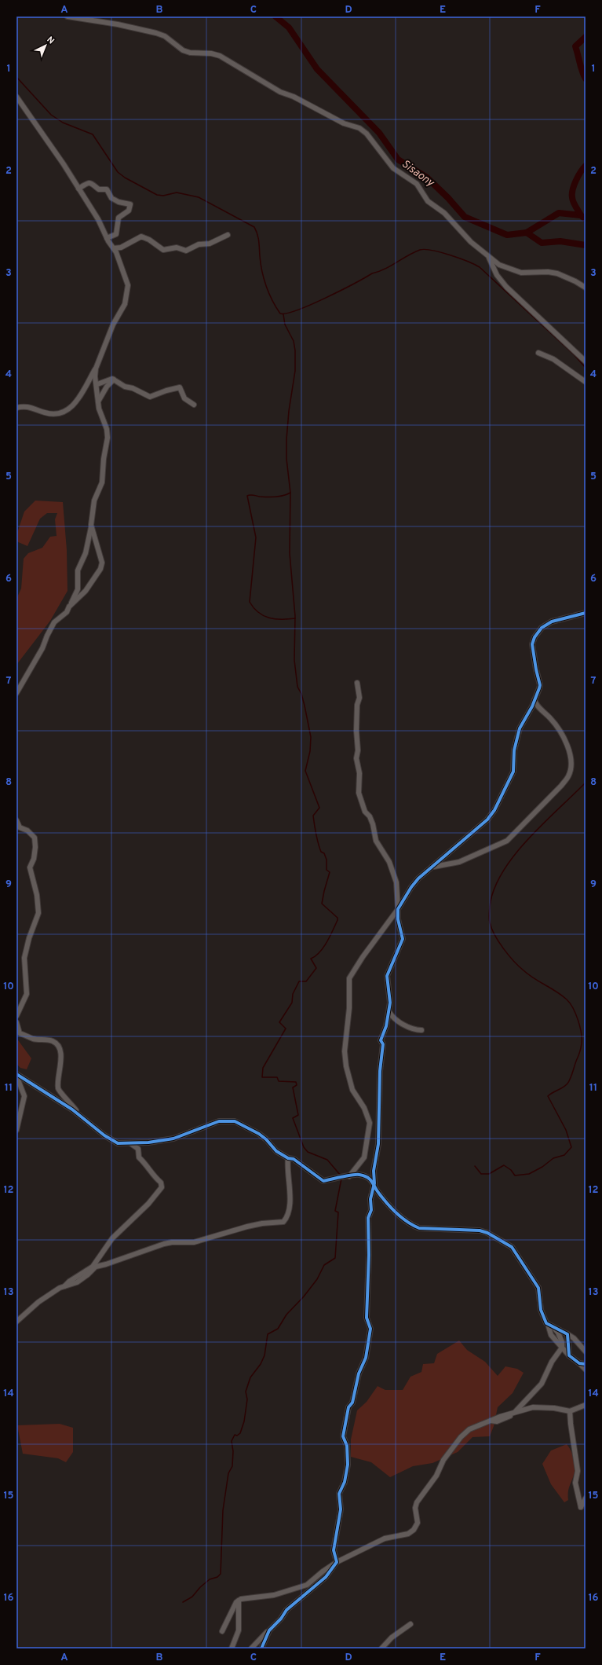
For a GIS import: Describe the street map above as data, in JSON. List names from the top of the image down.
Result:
{
  "water": ["Sisaony"],
  "north": "top right",
  "grid": {
    "columns": [
      "A",
      "B",
      "C",
      "D",
      "E",
      "F"
    ],
    "rows": [
      "1",
      "2",
      "3",
      "4",
      "5",
      "6",
      "7",
      "8",
      "9",
      "10",
      "11",
      "12",
      "13",
      "14",
      "15",
      "16"
    ]
  }
}
